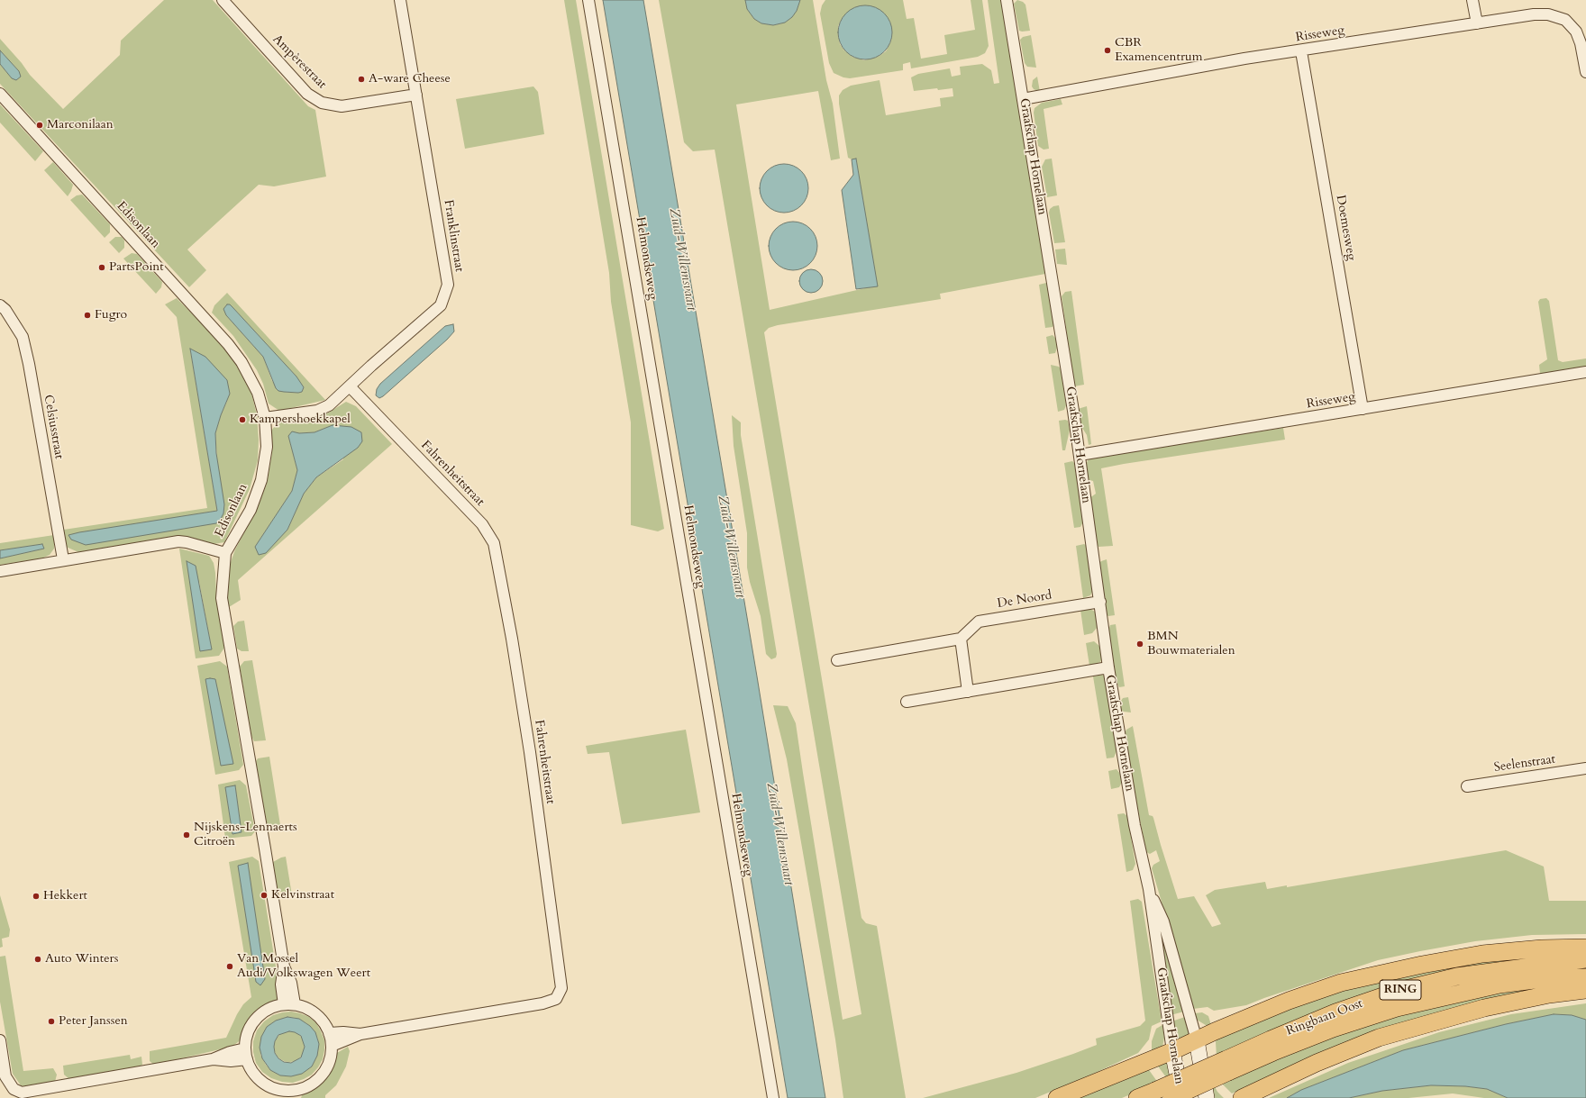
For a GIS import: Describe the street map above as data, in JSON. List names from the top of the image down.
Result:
{
  "streets": {
    "main road": ["RING", "Ringbaan Oost"],
    "street": [
      "Risseweg",
      "Ampèrestraat",
      "Graafschap Hornelaan",
      "Edisonlaan",
      "Doemesweg",
      "Franklinstraat",
      "Helmondseweg",
      "Celsiusstraat",
      "Fahrenheitstraat",
      "De Noord",
      "Seelenstraat"
    ]
  },
  "crossings": [
    ["Risseweg", "Graafschap Hornelaan"],
    ["Risseweg", "Doemesweg"],
    ["Ampèrestraat", "Franklinstraat"],
    ["Graafschap Hornelaan", "De Noord"],
    ["Edisonlaan", "Franklinstraat"],
    ["Edisonlaan", "Fahrenheitstraat"],
    ["Franklinstraat", "Fahrenheitstraat"]
  ],
  "water": ["Zuid-Willemsvaart"],
  "places": [
    "CBR Examencentrum",
    "A-ware Cheese",
    "Marconilaan",
    "PartsPoint",
    "Fugro",
    "Kampershoekkapel",
    "BMN Bouwmaterialen",
    "Nijskens-Lennaerts Citroën",
    "Kelvinstraat",
    "Hekkert",
    "Auto Winters",
    "Van Mossel Audi/Volkswagen Weert",
    "Peter Janssen"
  ]
}
